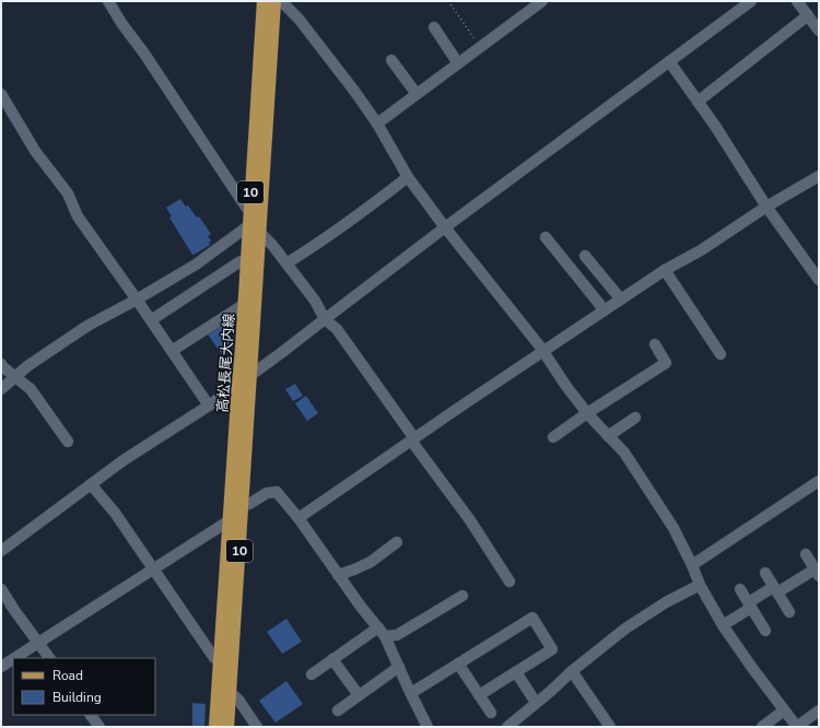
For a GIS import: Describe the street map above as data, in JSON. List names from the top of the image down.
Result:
{
  "streets": {
    "main road": ["10", "高松長尾大内線"]
  },
  "legend": ["Road", "Building"]
}
